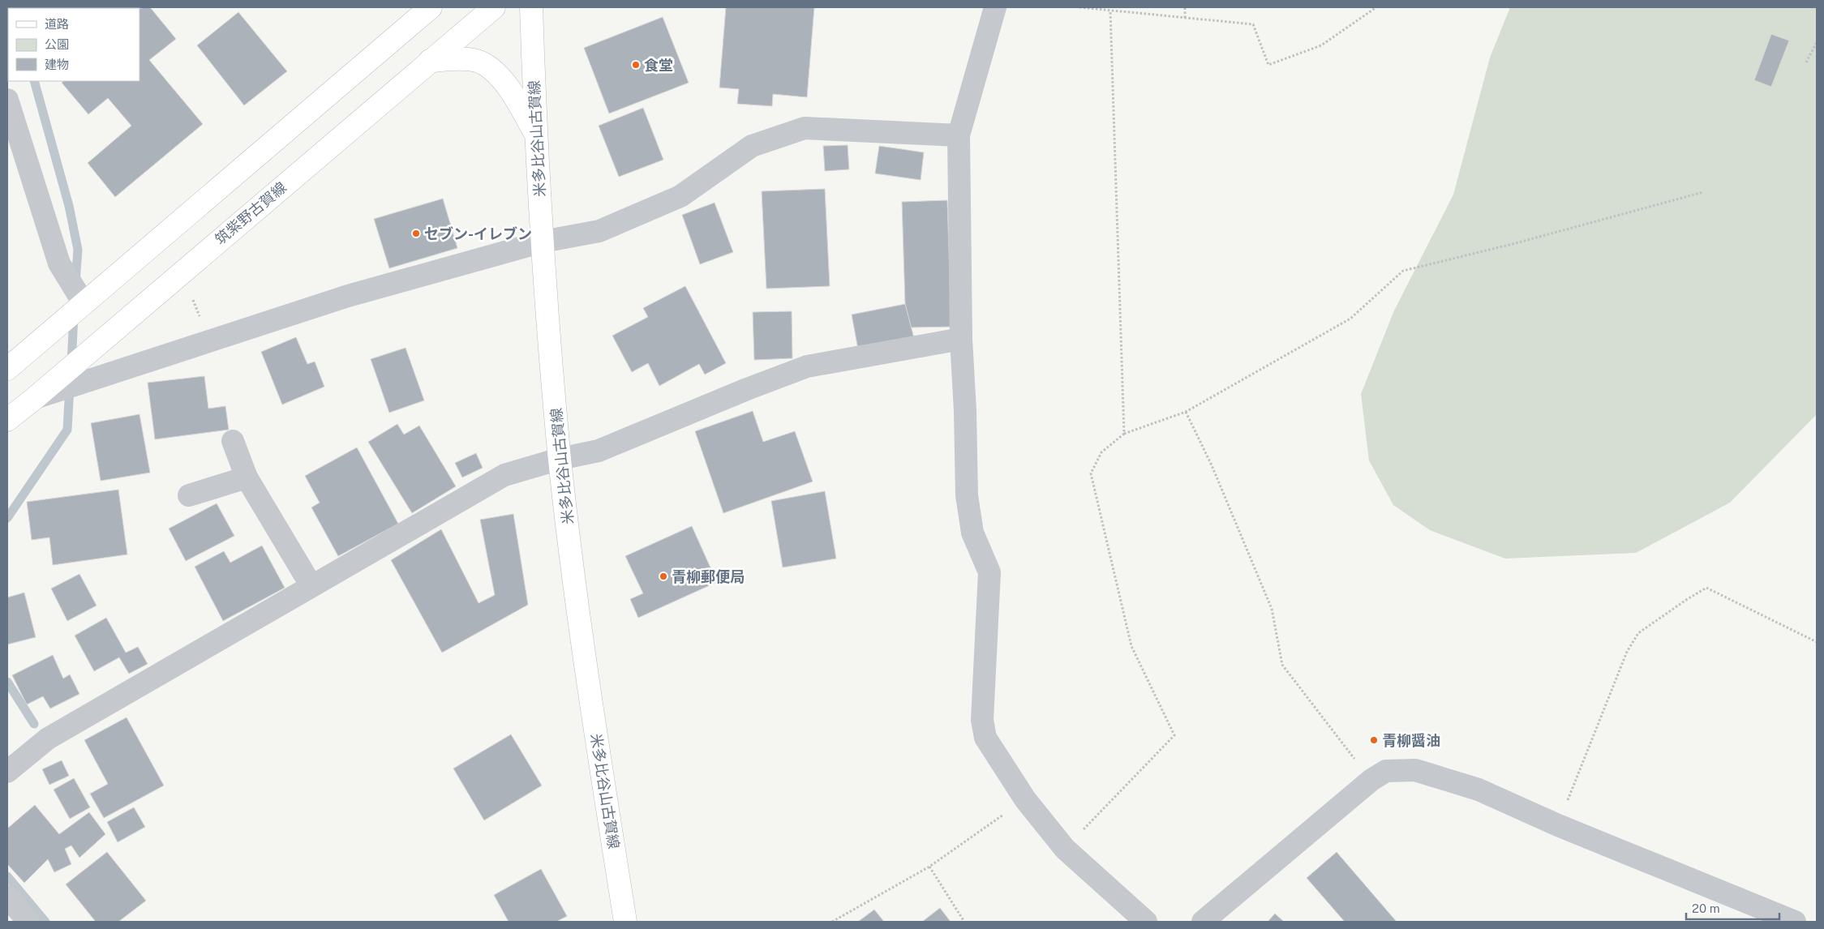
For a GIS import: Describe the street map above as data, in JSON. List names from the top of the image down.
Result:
{
  "streets": {
    "main road": ["米多比谷山古賀線", "筑紫野古賀線"]
  },
  "places": [
    "食堂",
    "セブン-イレブン",
    "青柳郵便局",
    "青柳醤油"
  ],
  "legend": ["道路", "公園", "建物"],
  "scale_bar": "20 m"
}
